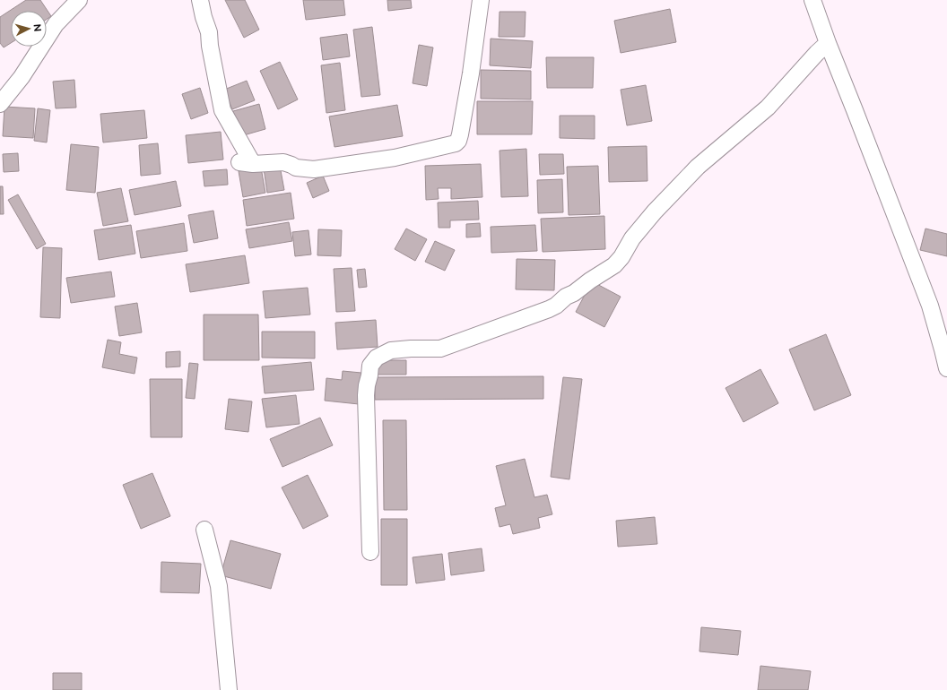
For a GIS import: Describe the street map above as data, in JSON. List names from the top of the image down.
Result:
{
  "north": "right"
}
